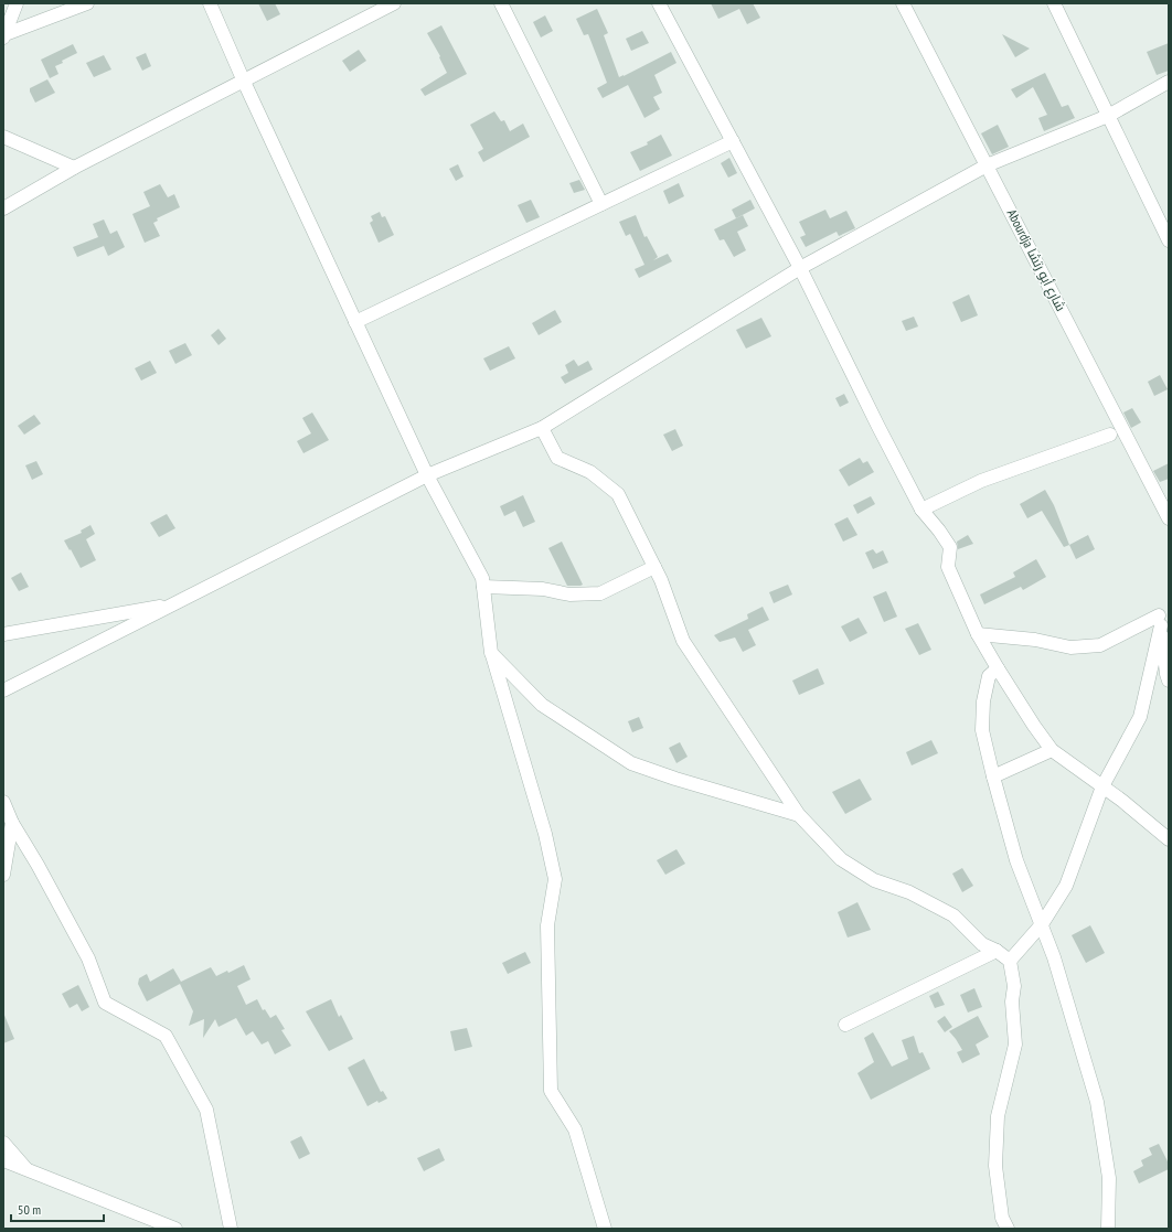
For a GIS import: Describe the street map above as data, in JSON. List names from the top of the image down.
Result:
{
  "streets": {
    "street": ["Abourdja شارع أبو رتشا"]
  },
  "scale_bar": "50 m"
}
